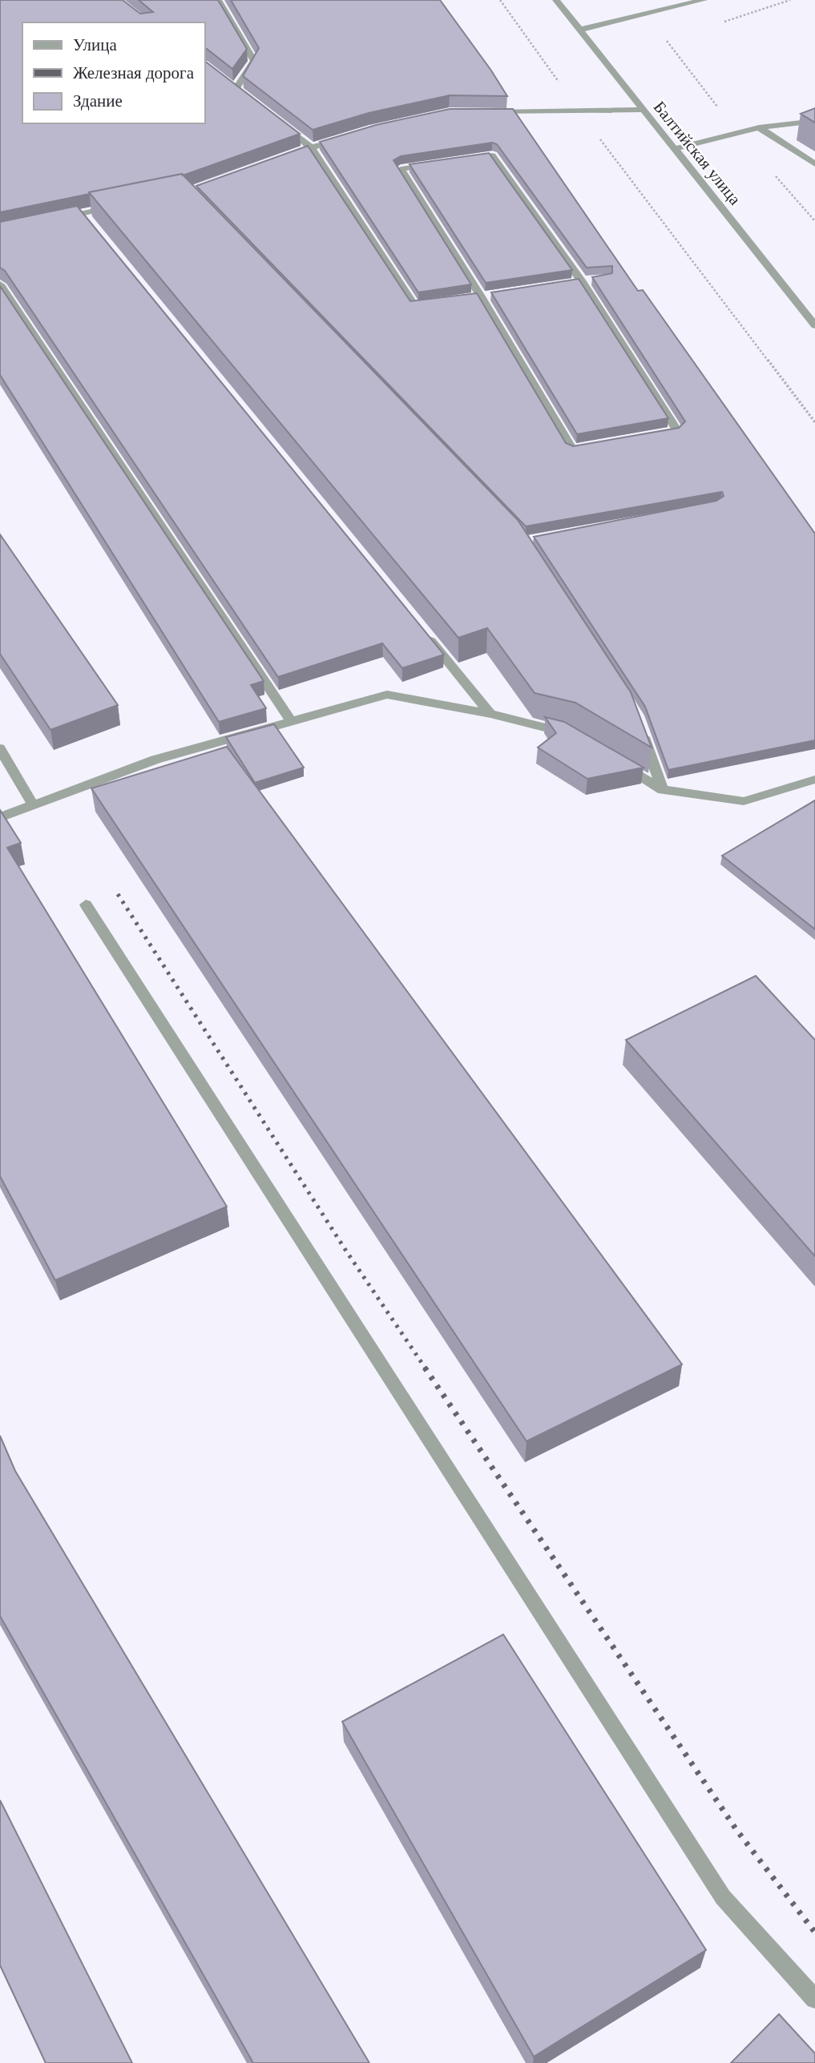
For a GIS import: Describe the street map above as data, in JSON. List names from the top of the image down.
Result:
{
  "streets": {
    "street": ["Балтийская улица"]
  },
  "legend": ["Улица", "Железная дорога", "Здание"]
}
